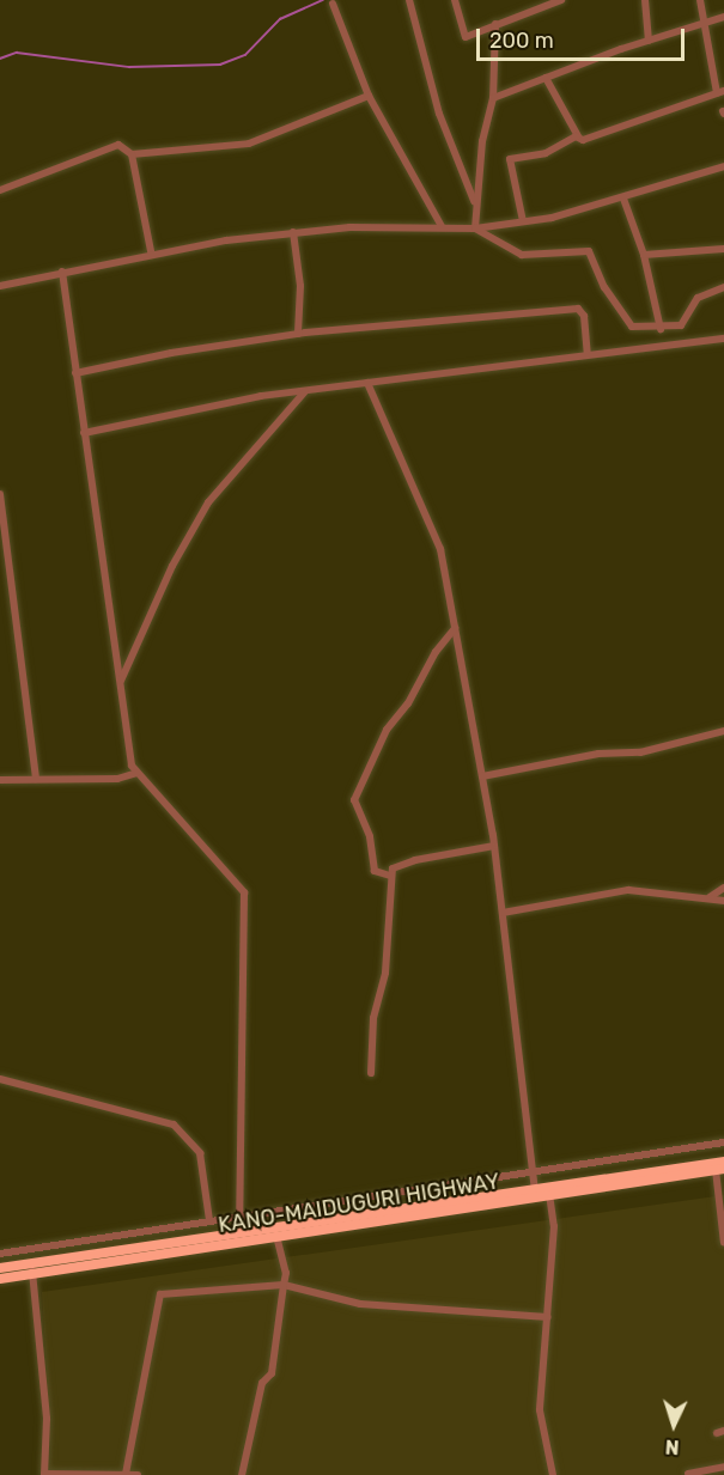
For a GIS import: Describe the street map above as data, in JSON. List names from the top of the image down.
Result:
{
  "streets": {
    "highway": ["KANO-MAIDUGURI HIGHWAY"]
  },
  "scale_bar": "200 m",
  "north": "bottom"
}
